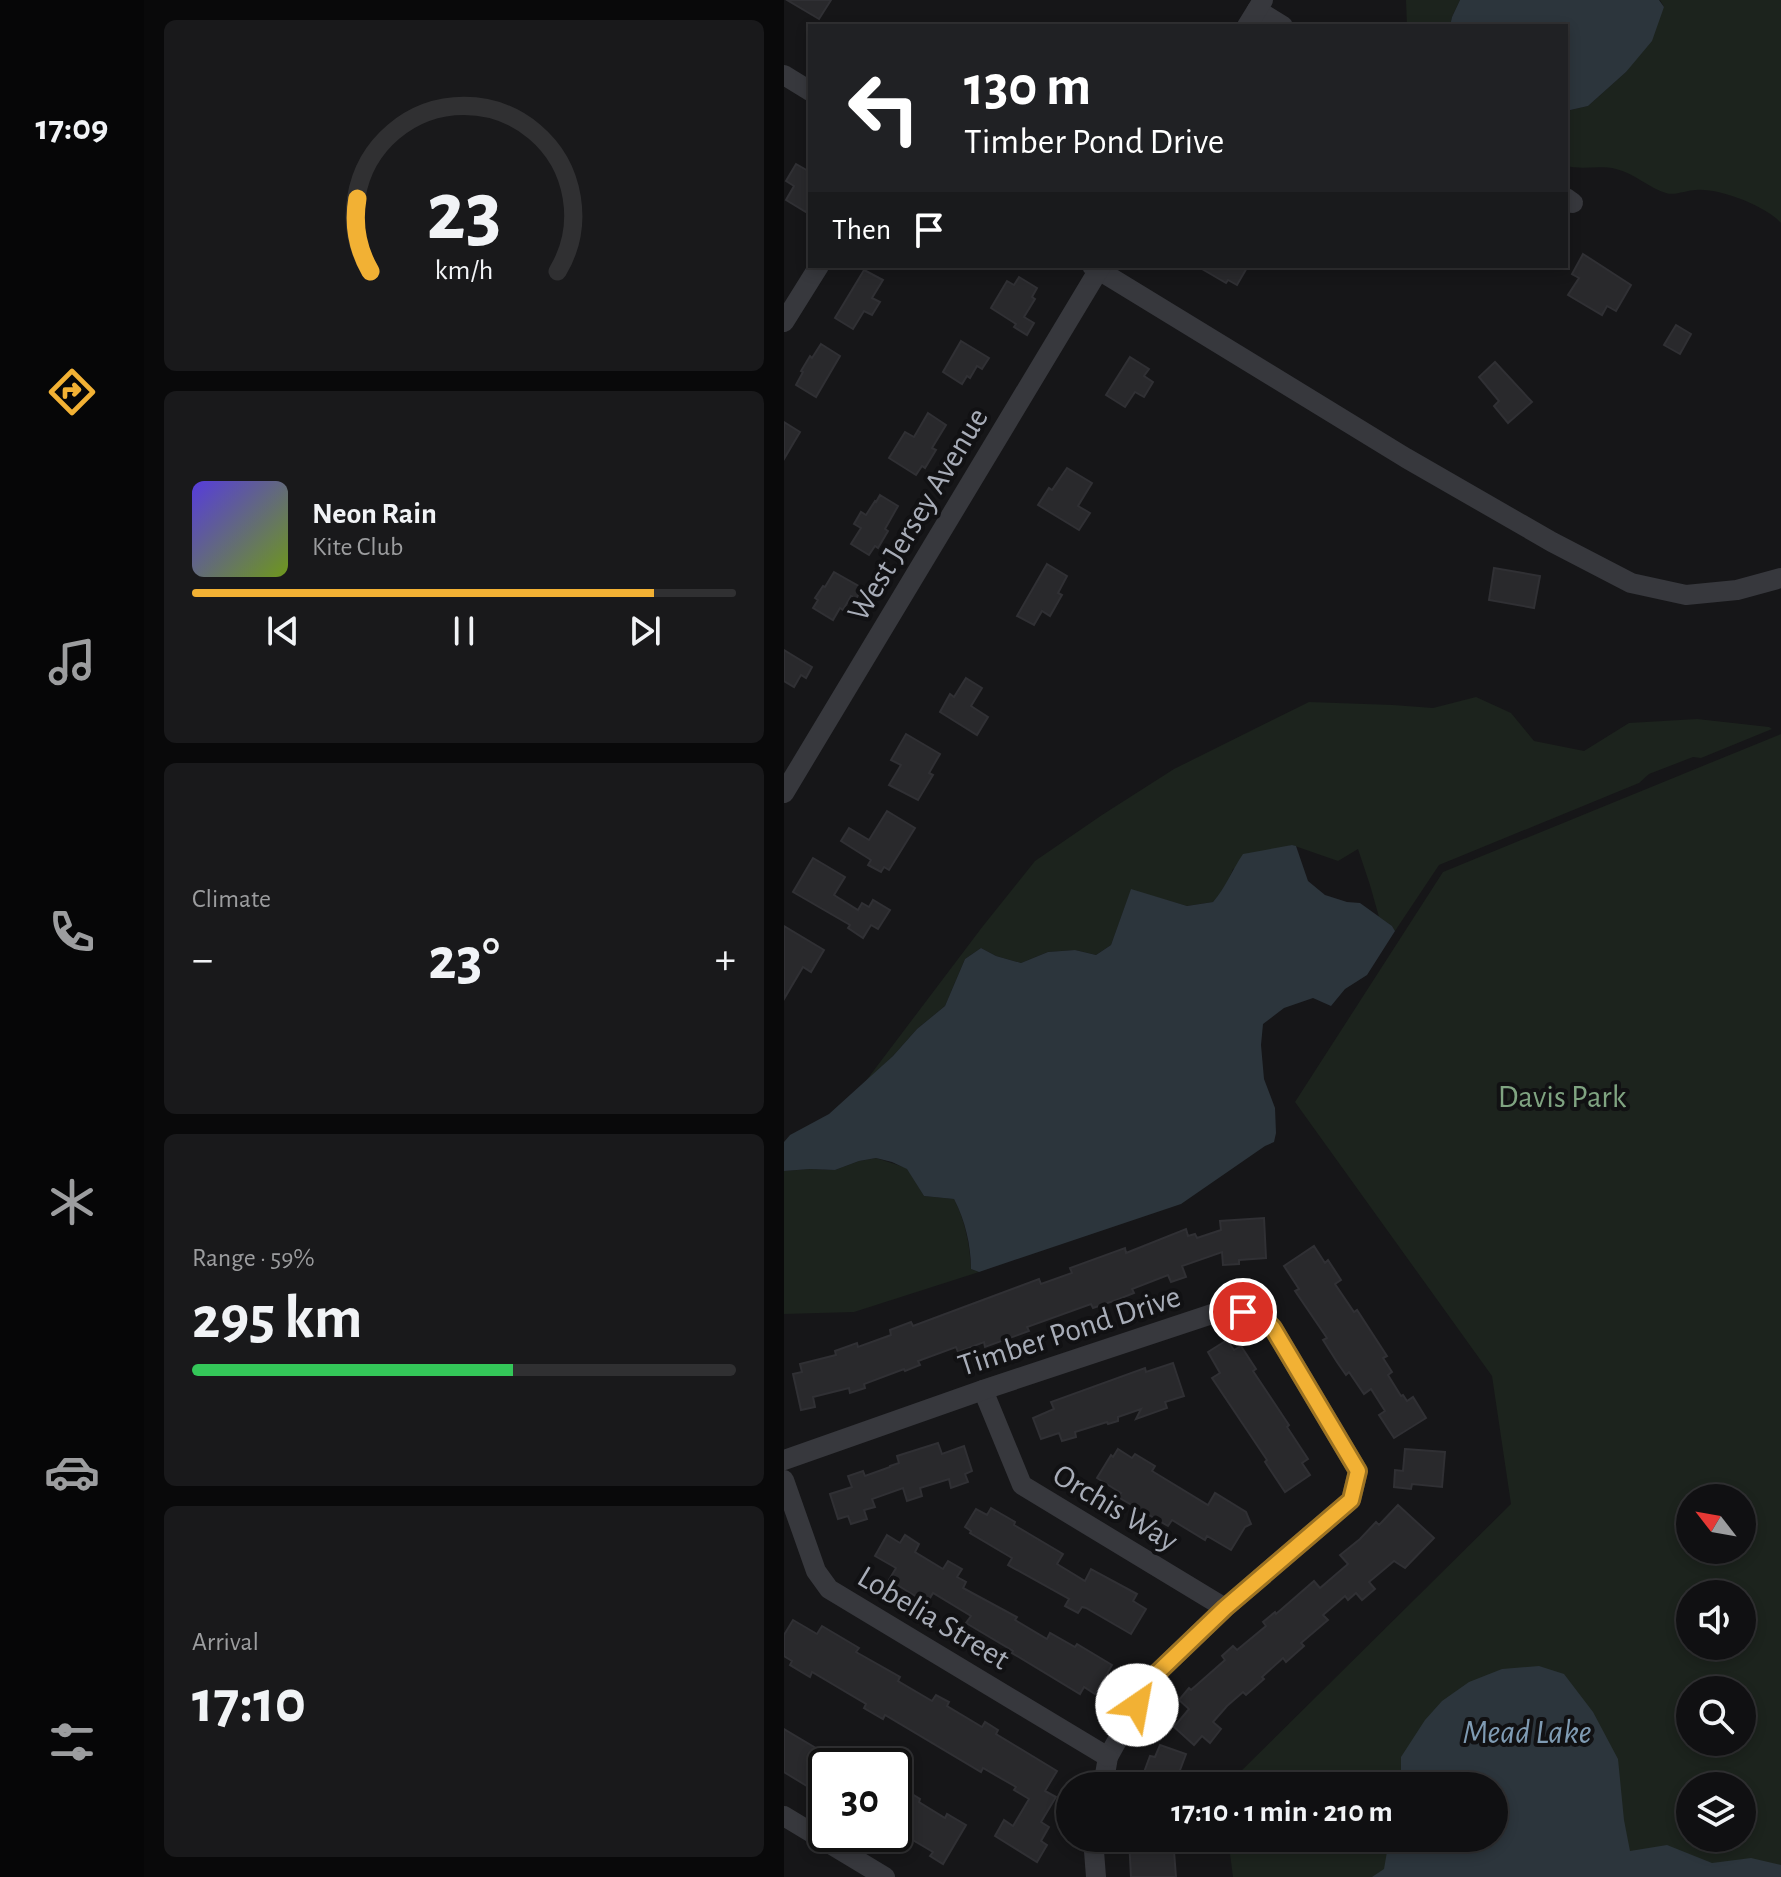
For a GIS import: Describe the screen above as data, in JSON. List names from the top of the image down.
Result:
{
  "streets": {
    "street": [
      "West Jersey Avenue",
      "Timber Pond Drive",
      "Orchis Way",
      "Lobelia Street"
    ]
  },
  "crossings": [
    ["Timber Pond Drive", "Orchis Way"],
    ["Timber Pond Drive", "Lobelia Street"]
  ],
  "water": ["Mead Lake"],
  "parks": ["Davis Park"],
  "north": "top left",
  "page": {
    "tabs": "17:09",
    "turn": ["130 m", "Timber Pond Drive"],
    "then": "Then",
    "song": ["Neon Rain", "Kite Club"],
    "tile": [
      "Climate",
      ["Range · 59%", "295 km"],
      ["Arrival", "17:10"]
    ],
    "heat": ["−", "23°", "+"],
    "limit": "30",
    "trip": "17:10 · 1 min · 210 m",
    "gauge": ["23", "km/h"]
  }
}
